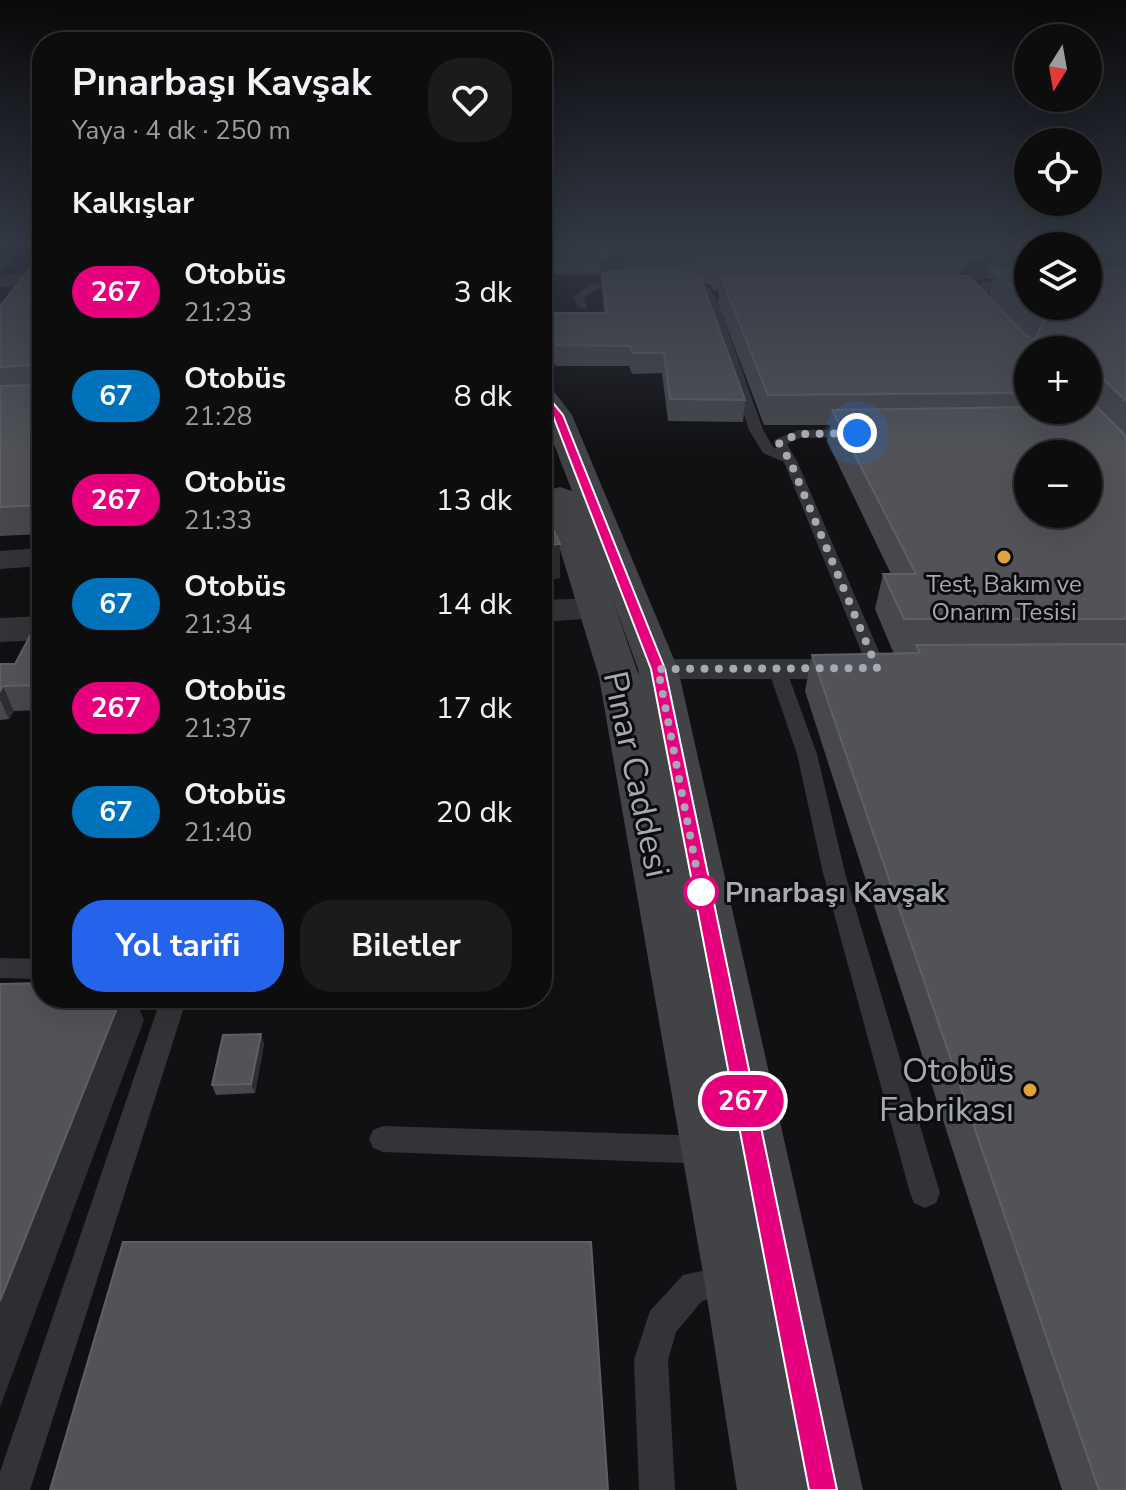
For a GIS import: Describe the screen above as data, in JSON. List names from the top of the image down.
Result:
{
  "streets": {
    "main road": ["Pınar Caddesi"]
  },
  "places": ["Test, Bakım ve Onarım Tesisi", "Pınarbaşı Kavşak", "Otobüs Fabrikası"],
  "lines": ["bus line 267"],
  "north": "bottom",
  "page": {
    "on_map": "267",
    "map_buttons": ["+", "−"],
    "heading": [
      ["Pınarbaşı Kavşak", "Yaya · 4 dk · 250 m"],
      "Kalkışlar"
    ],
    "list": [
      {
        "mark": "267",
        "name": "Otobüs",
        "note": "21:23",
        "value": "3 dk"
      },
      {
        "mark": "67",
        "name": "Otobüs",
        "note": "21:28",
        "value": "8 dk"
      },
      {
        "mark": "267",
        "name": "Otobüs",
        "note": "21:33",
        "value": "13 dk"
      },
      {
        "mark": "67",
        "name": "Otobüs",
        "note": "21:34",
        "value": "14 dk"
      },
      {
        "mark": "267",
        "name": "Otobüs",
        "note": "21:37",
        "value": "17 dk"
      },
      {
        "mark": "67",
        "name": "Otobüs",
        "note": "21:40",
        "value": "20 dk"
      }
    ],
    "buttons": ["Yol tarifi", "Biletler"]
  }
}
